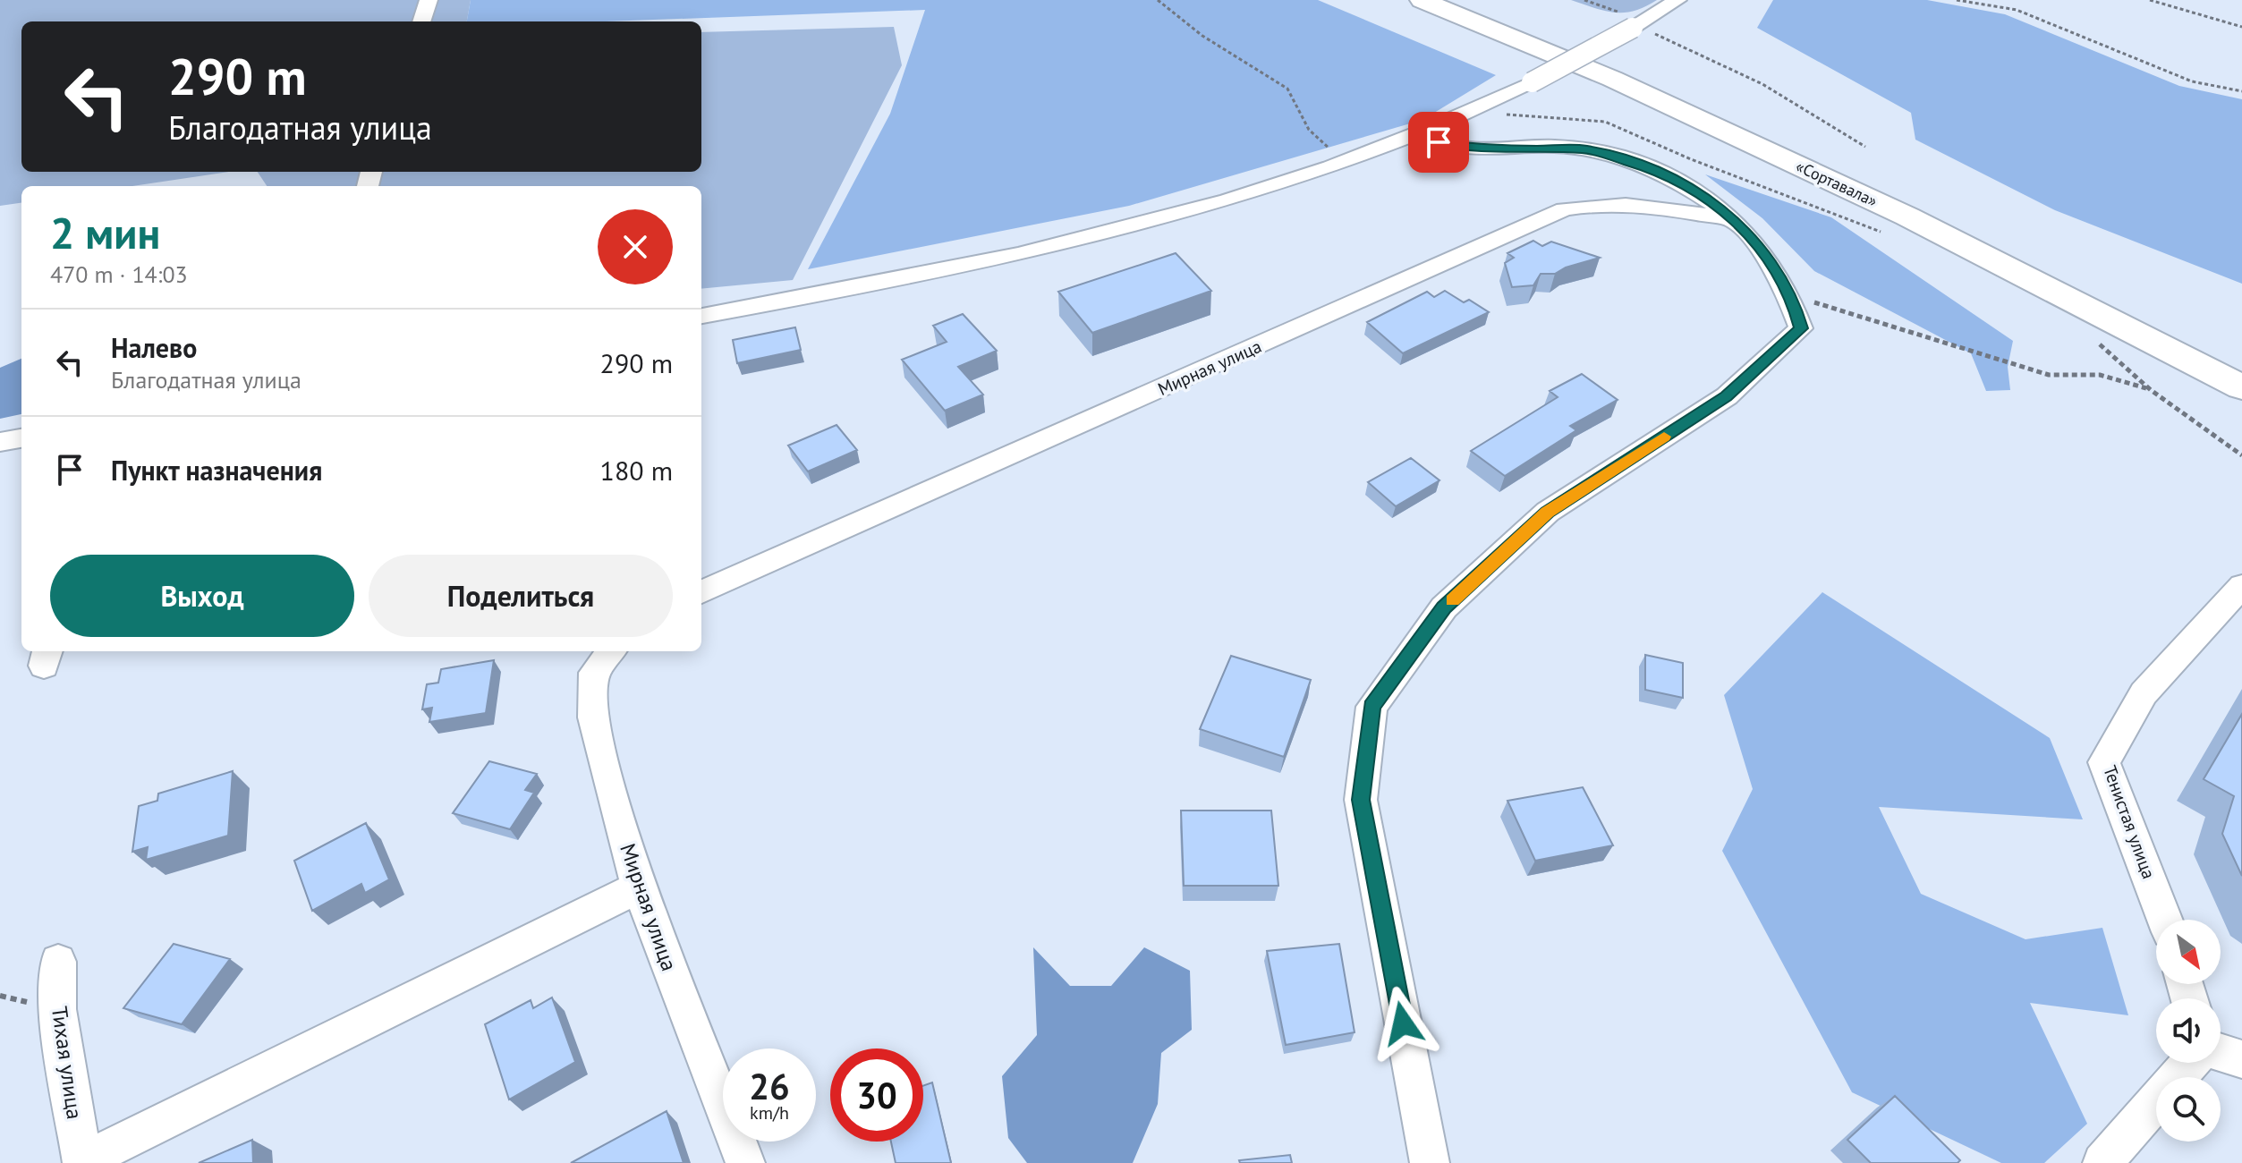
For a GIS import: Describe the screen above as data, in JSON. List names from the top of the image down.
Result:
{
  "streets": {
    "highway": ["«Сортавала»"],
    "street": ["Мирная улица", "Тенистая улица", "Тихая улица"]
  },
  "north": "bottom right",
  "page": {
    "turn": ["290 m", "Благодатная улица"],
    "heading": ["2 мин", "470 m · 14:03"],
    "list": [
      {
        "name": "Налево",
        "note": "Благодатная улица",
        "value": "290 m"
      },
      {
        "name": "Пункт назначения",
        "value": "180 m"
      }
    ],
    "buttons": ["Выход", "Поделиться"],
    "speed": "26 km/h",
    "limit": "30"
  }
}
